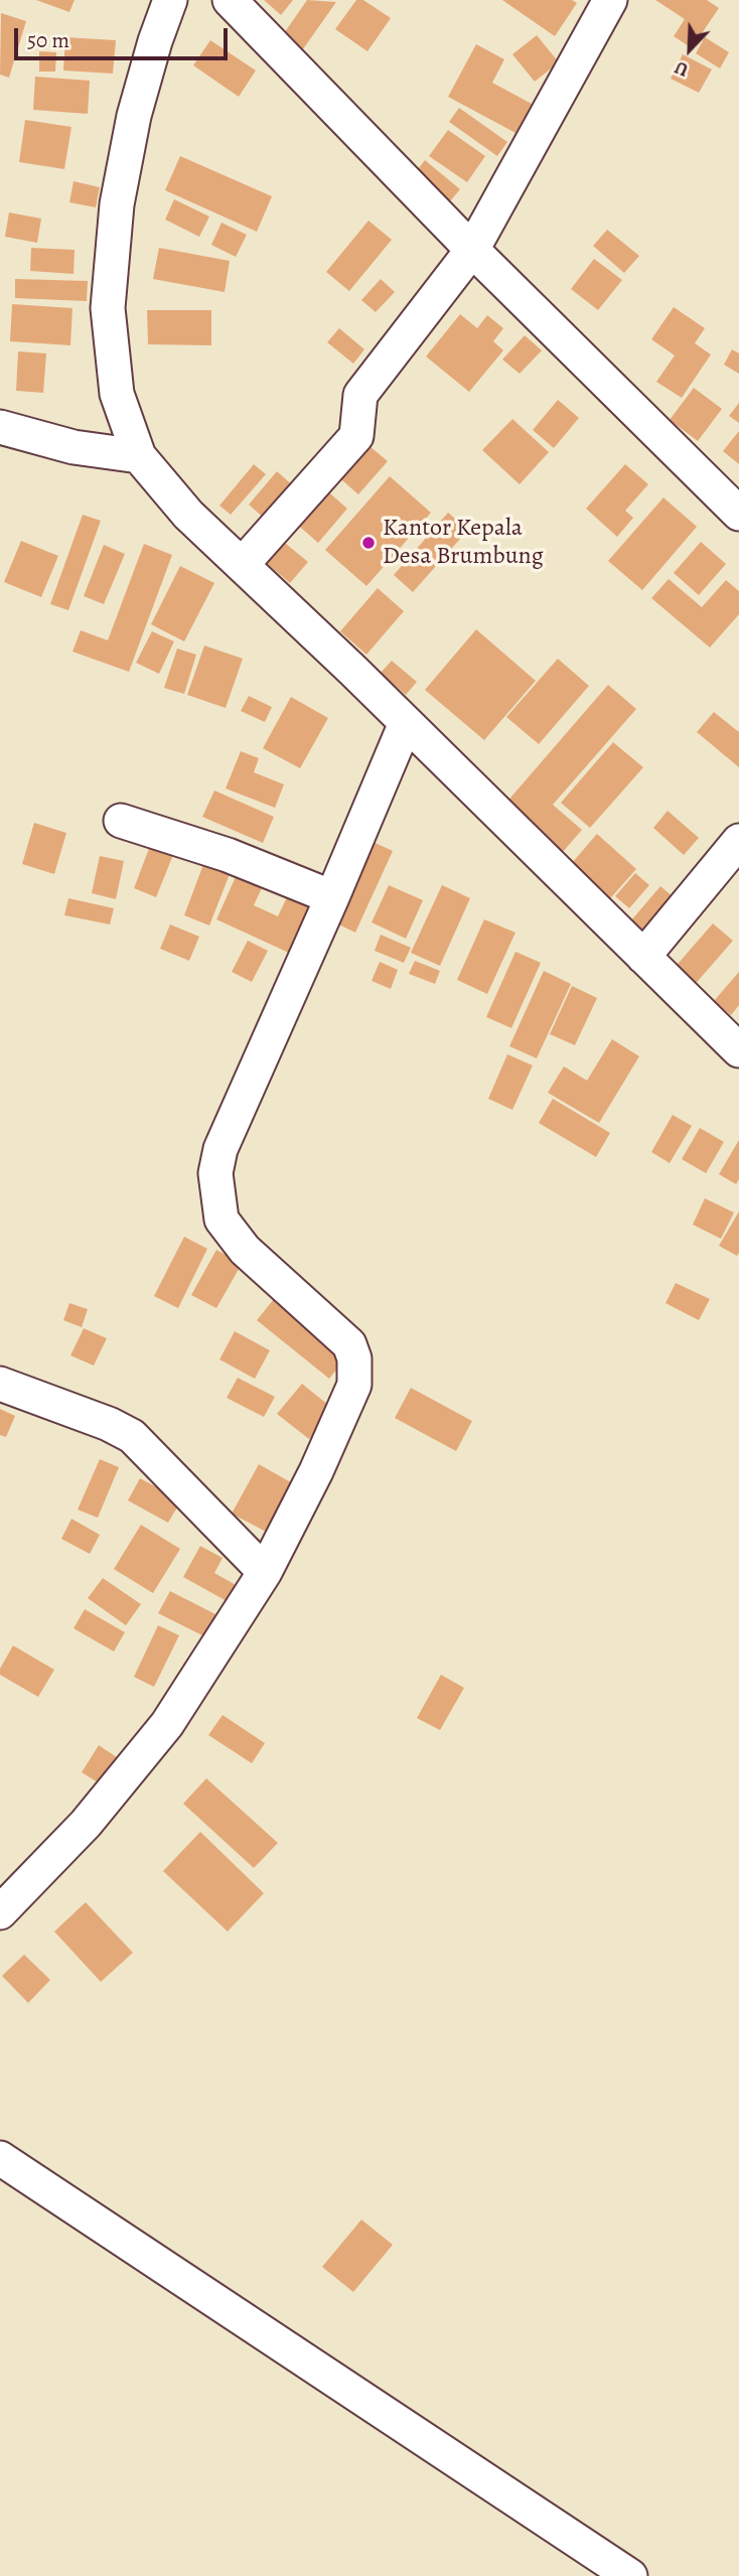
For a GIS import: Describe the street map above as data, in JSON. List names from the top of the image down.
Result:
{
  "places": ["Kantor Kepala Desa Brumbung"],
  "scale_bar": "50 m",
  "north": "bottom left"
}
